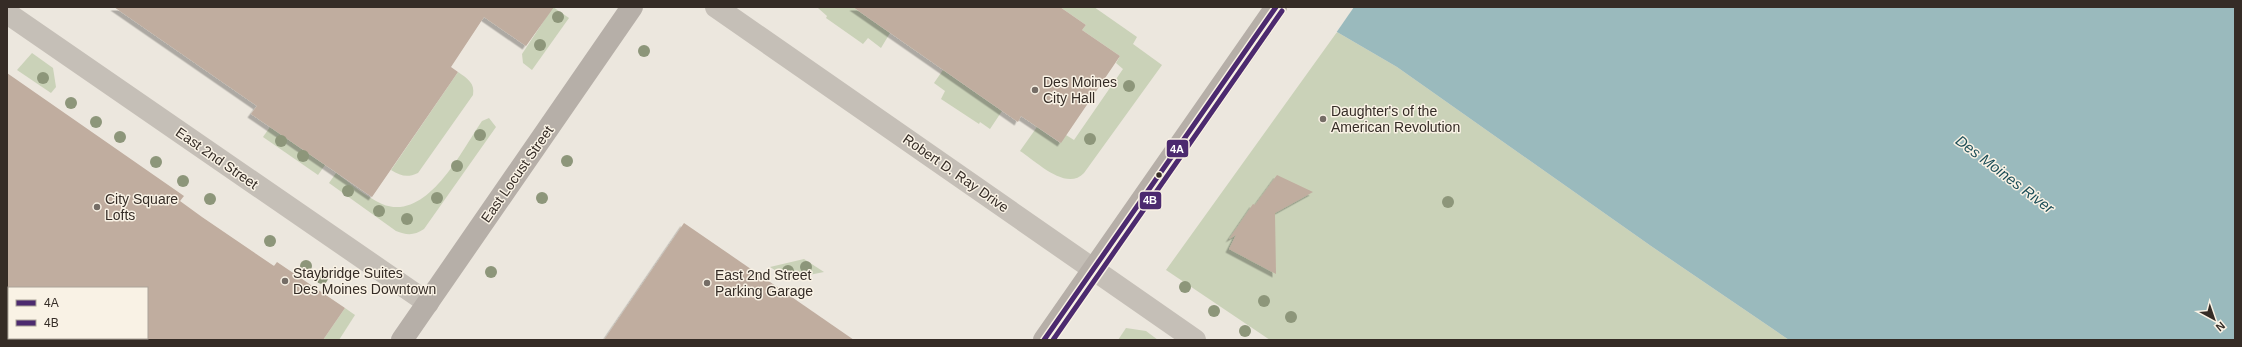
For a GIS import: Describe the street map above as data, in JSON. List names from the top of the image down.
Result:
{
  "streets": {
    "main road": ["East Locust Street"],
    "street": ["East 2nd Street", "Robert D. Ray Drive"]
  },
  "crossings": [
    ["East 2nd Street", "East Locust Street"]
  ],
  "water": ["Des Moines River"],
  "places": [
    "Des Moines City Hall",
    "Daughter's of the American Revolution",
    "City Square Lofts",
    "Staybridge Suites Des Moines Downtown",
    "East 2nd Street Parking Garage"
  ],
  "lines": ["transit line 4A", "transit line 4B"],
  "legend": ["4A", "4B"],
  "north": "bottom right"
}
